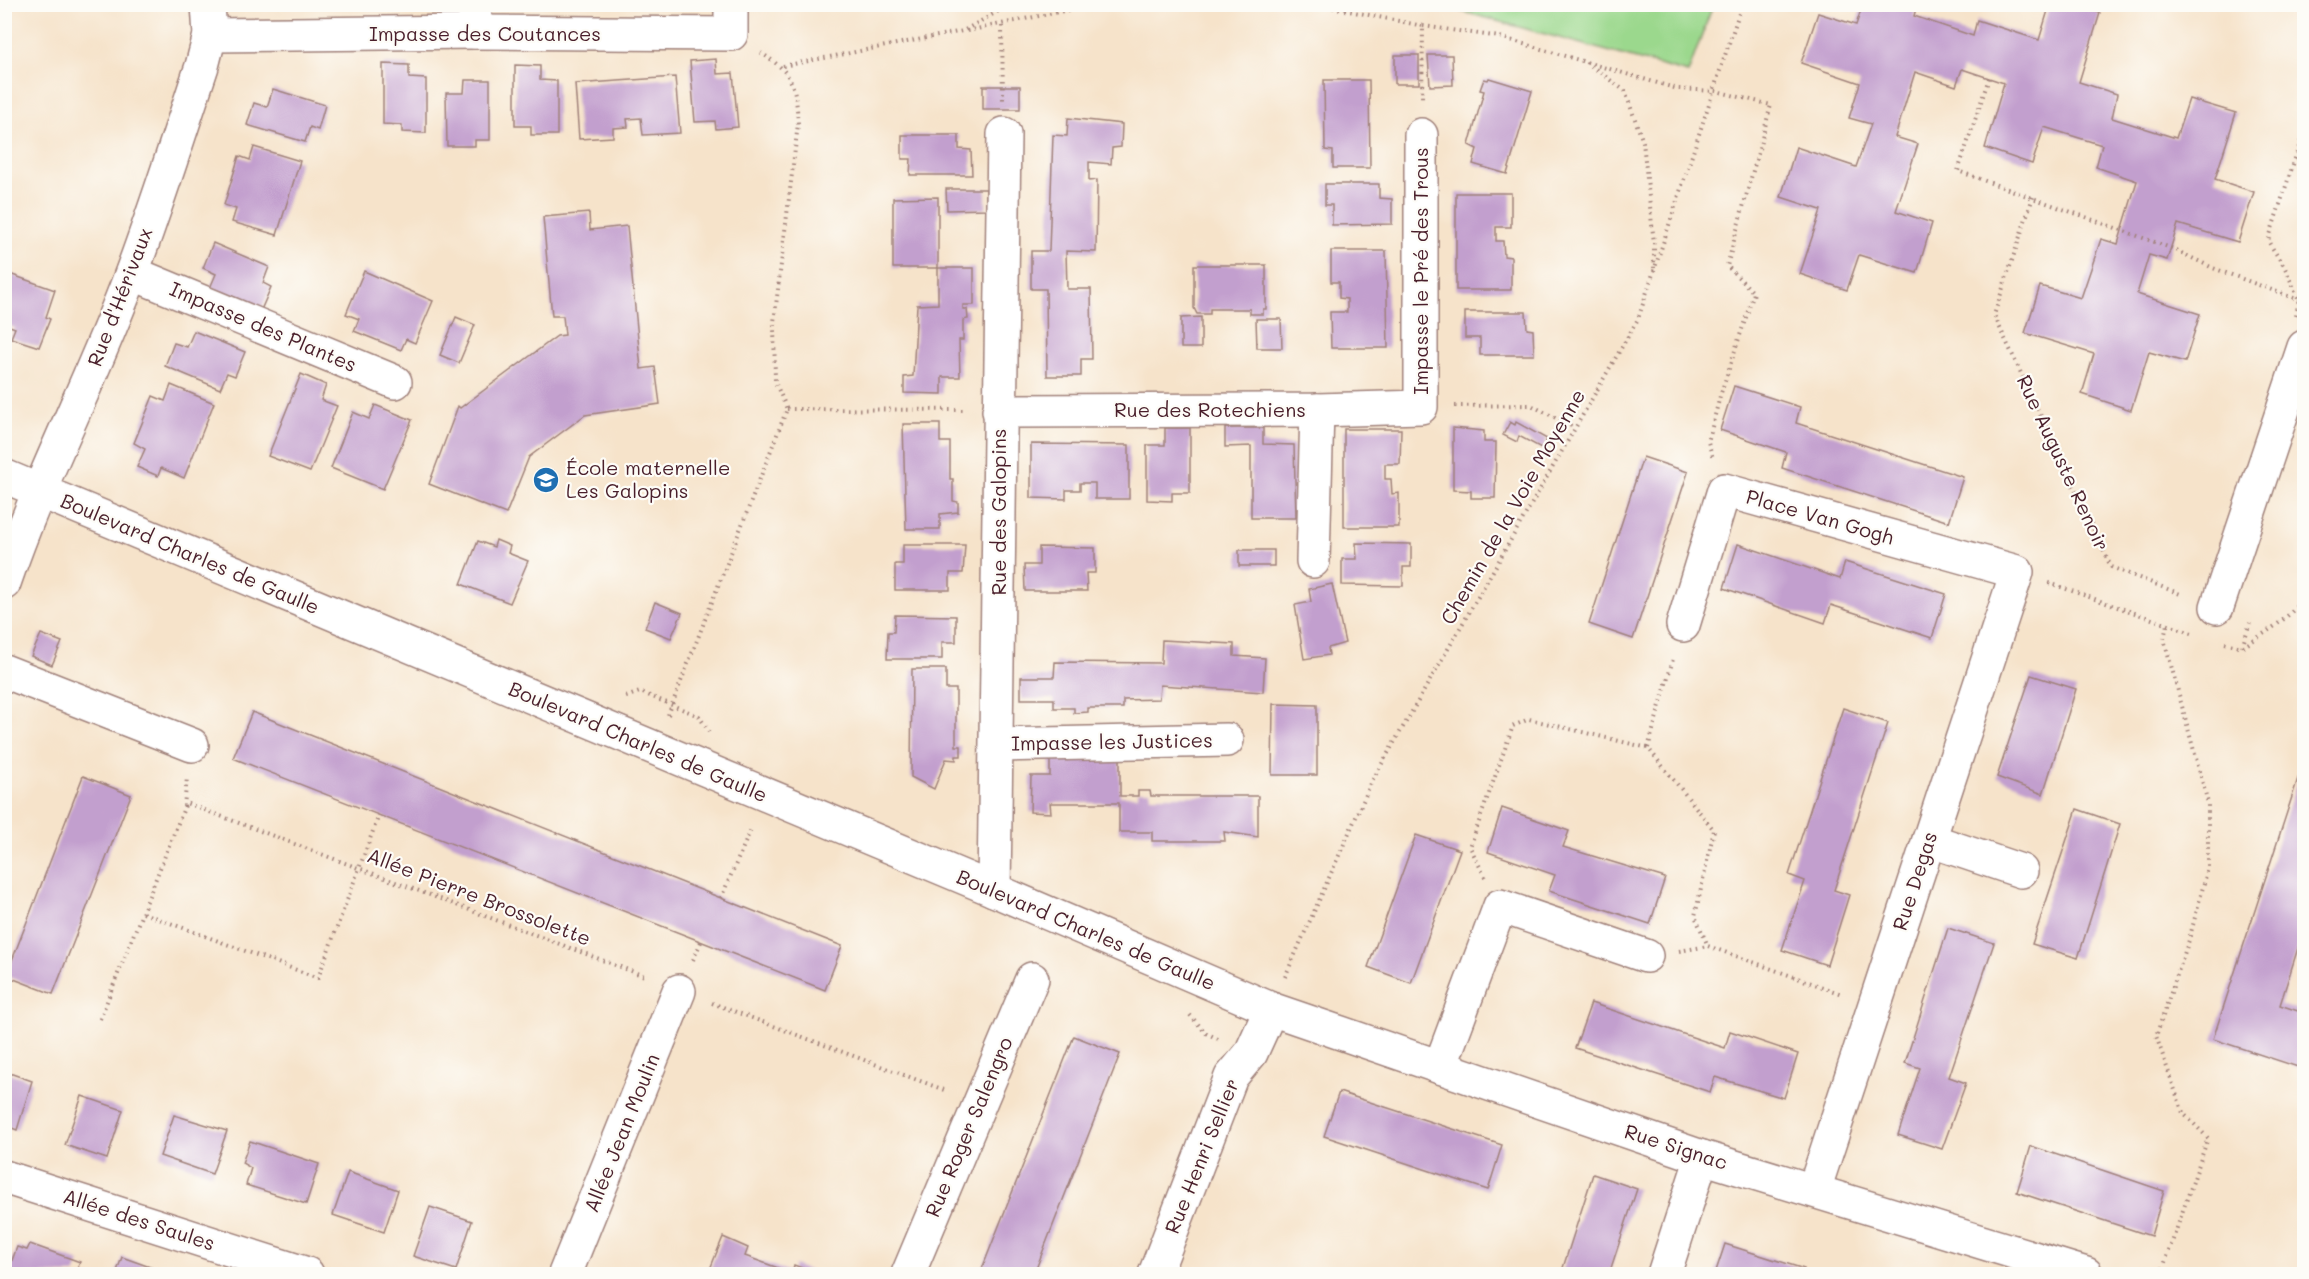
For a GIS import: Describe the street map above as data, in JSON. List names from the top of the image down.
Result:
{
  "streets": {
    "street": [
      "Impasse des Coutances",
      "Impasse le Pré des Trous",
      "Rue d'Hérivaux",
      "Impasse des Plantes",
      "Rue des Rotechiens",
      "Rue des Galopins",
      "Place Van Gogh",
      "Boulevard Charles de Gaulle",
      "Impasse les Justices",
      "Rue Degas",
      "Rue Roger Salengro",
      "Allée Jean Moulin",
      "Rue Signac",
      "Rue Henri Sellier",
      "Allée des Saules"
    ],
    "path": ["Rue Auguste Renoir", "Chemin de la Voie Moyenne", "Allée Pierre Brossolette"]
  },
  "crossings": [
    ["Impasse des Coutances", "Rue d'Hérivaux"],
    ["Impasse le Pré des Trous", "Rue des Rotechiens"],
    ["Rue d'Hérivaux", "Impasse des Plantes"],
    ["Rue d'Hérivaux", "Boulevard Charles de Gaulle"],
    ["Rue des Rotechiens", "Rue des Galopins"],
    ["Chemin de la Voie Moyenne", "Boulevard Charles de Gaulle"],
    ["Chemin de la Voie Moyenne", "Rue Signac"],
    ["Chemin de la Voie Moyenne", "Rue Henri Sellier"],
    ["Rue des Galopins", "Boulevard Charles de Gaulle"],
    ["Rue des Galopins", "Impasse les Justices"],
    ["Place Van Gogh", "Rue Degas"],
    ["Boulevard Charles de Gaulle", "Rue Signac"],
    ["Boulevard Charles de Gaulle", "Rue Henri Sellier"],
    ["Rue Degas", "Rue Signac"],
    ["Allée Pierre Brossolette", "Rue Roger Salengro"],
    ["Allée Pierre Brossolette", "Allée Jean Moulin"],
    ["Rue Signac", "Rue Henri Sellier"]
  ],
  "places": {
    "school or university": ["École maternelle Les Galopins"]
  }
}
